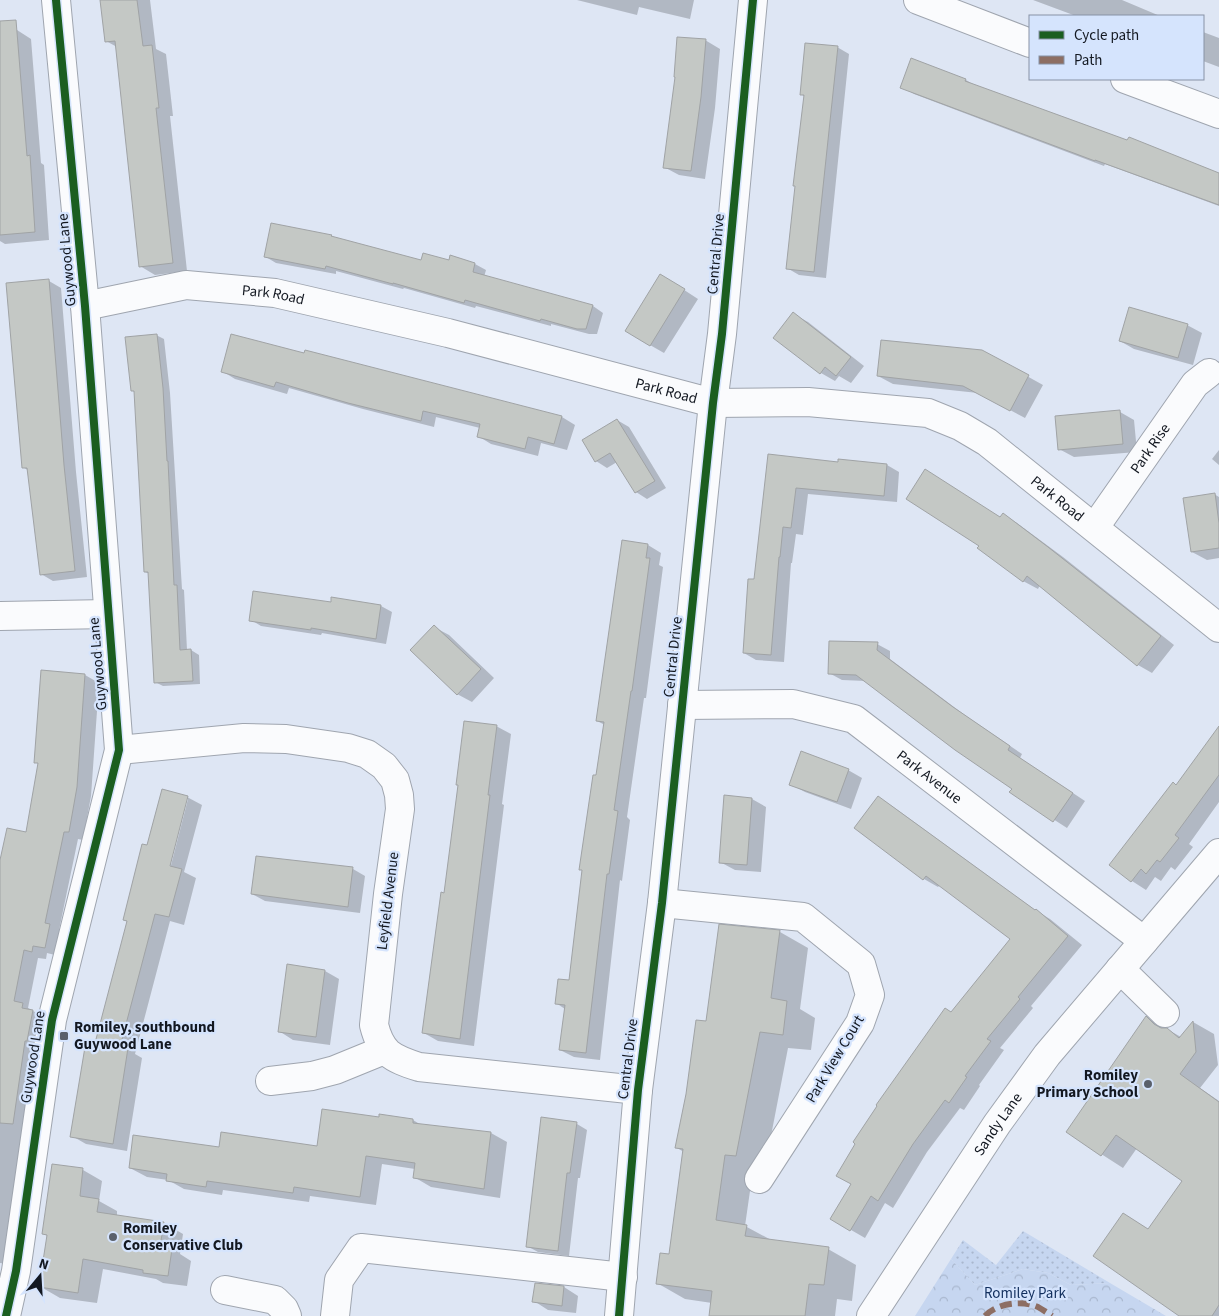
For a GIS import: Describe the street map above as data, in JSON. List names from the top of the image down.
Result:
{
  "streets": {
    "street": [
      "Central Drive",
      "Guywood Lane",
      "Park Road",
      "Park Rise",
      "Park Avenue",
      "Leyfield Avenue",
      "Park View Court",
      "Sandy Lane"
    ]
  },
  "crossings": [
    ["Central Drive", "Park Road"],
    ["Central Drive", "Park Avenue"],
    ["Central Drive", "Park View Court"],
    ["Guywood Lane", "Park Road"],
    ["Guywood Lane", "Leyfield Avenue"],
    ["Park Road", "Park Rise"],
    ["Park Avenue", "Sandy Lane"]
  ],
  "parks": ["Romiley Park"],
  "places": {
    "transit": ["Romiley, southbound Guywood Lane"],
    "other": ["Romiley Primary School", "Romiley Conservative Club"]
  },
  "legend": ["Cycle path", "Path"],
  "north": "top"
}
